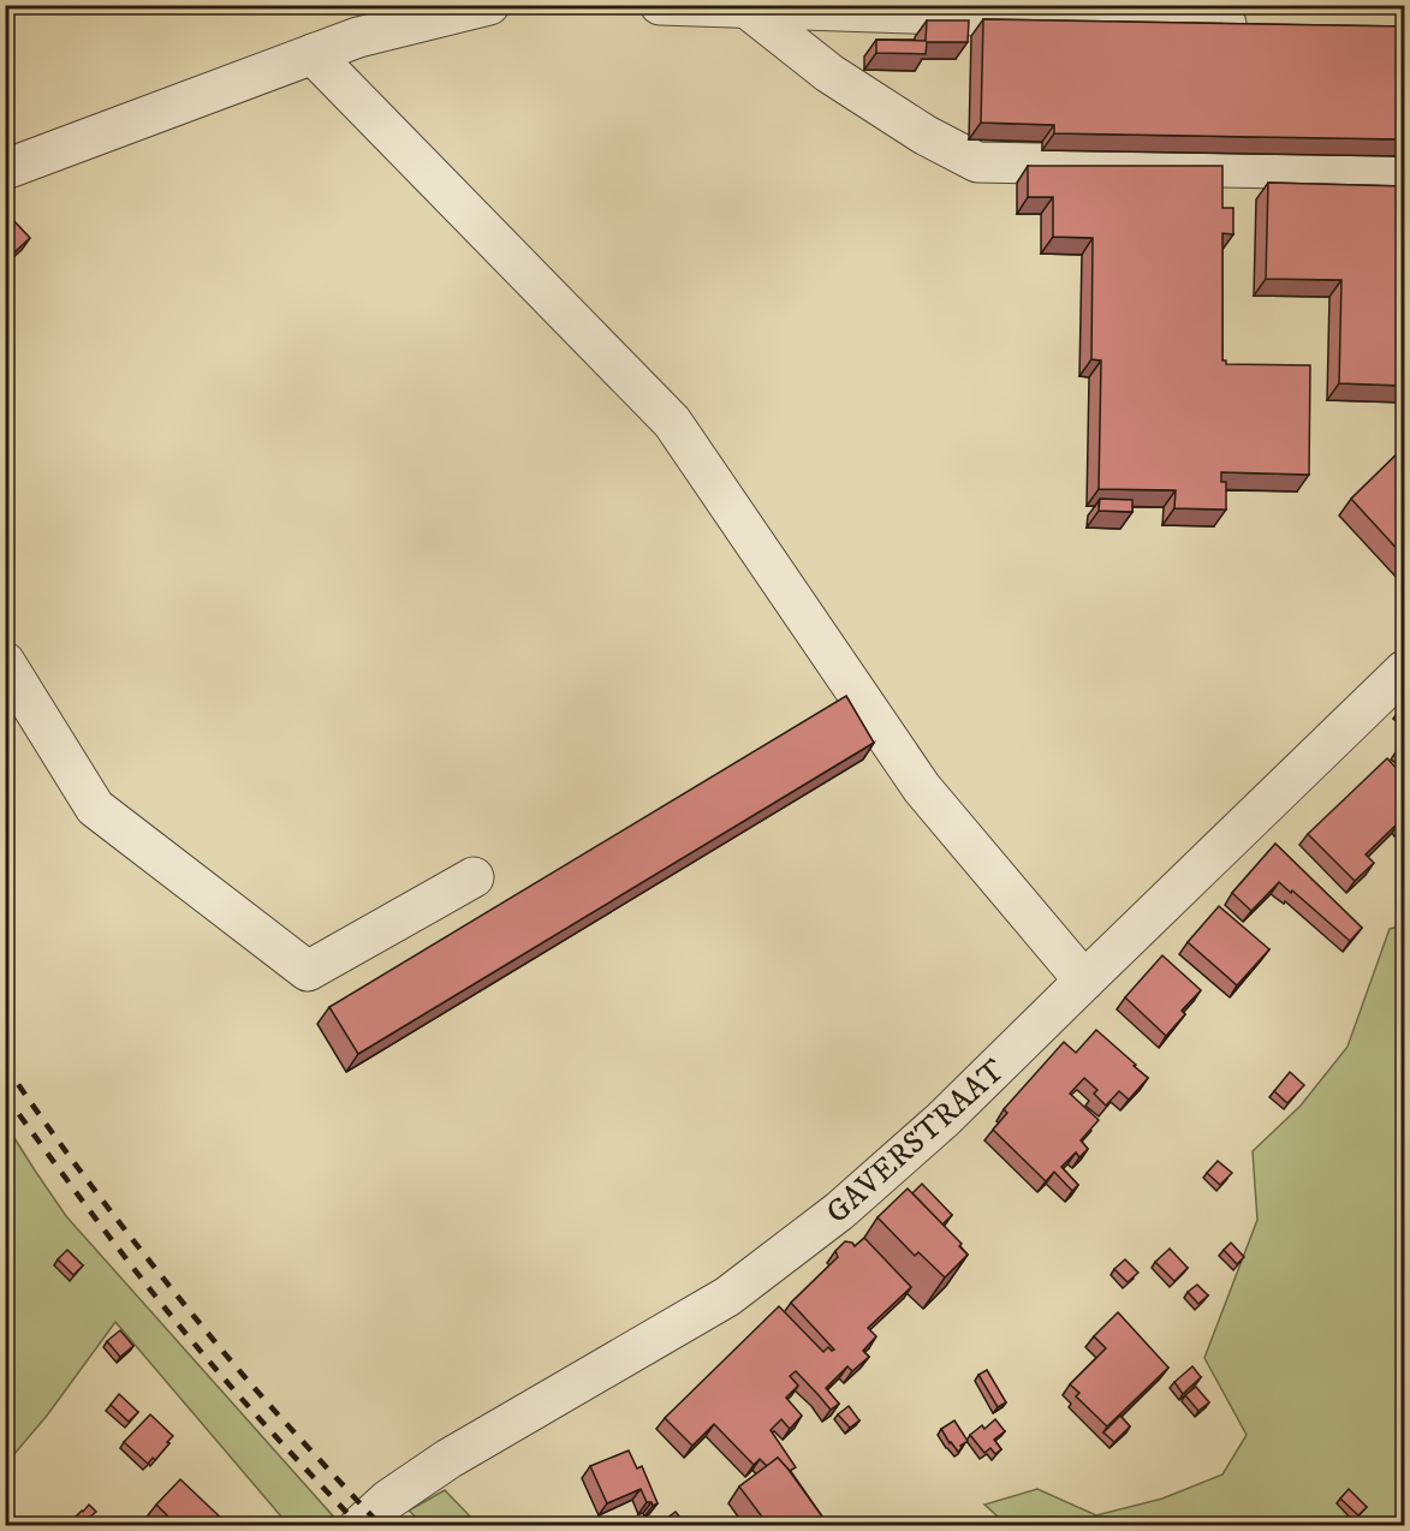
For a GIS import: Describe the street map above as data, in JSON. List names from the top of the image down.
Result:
{
  "streets": {
    "street": ["GAVERSTRAAT"]
  }
}
